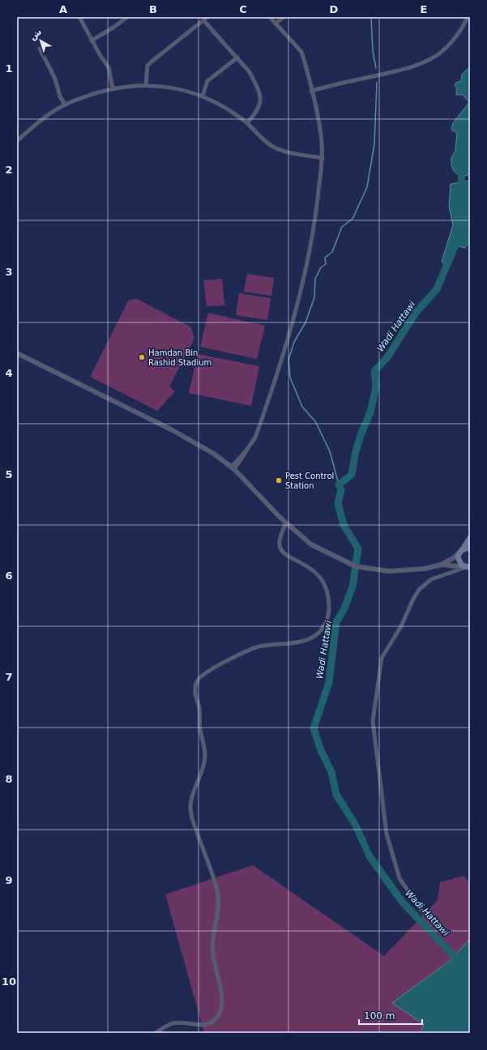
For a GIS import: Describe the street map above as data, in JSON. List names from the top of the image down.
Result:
{
  "water": ["Wadi Hattawi"],
  "places": ["Hamdan Bin Rashid Stadium", "Pest Control Station"],
  "scale_bar": "100 m",
  "north": "top left",
  "grid": {
    "columns": [
      "A",
      "B",
      "C",
      "D",
      "E"
    ],
    "rows": [
      "1",
      "2",
      "3",
      "4",
      "5",
      "6",
      "7",
      "8",
      "9",
      "10"
    ]
  }
}
